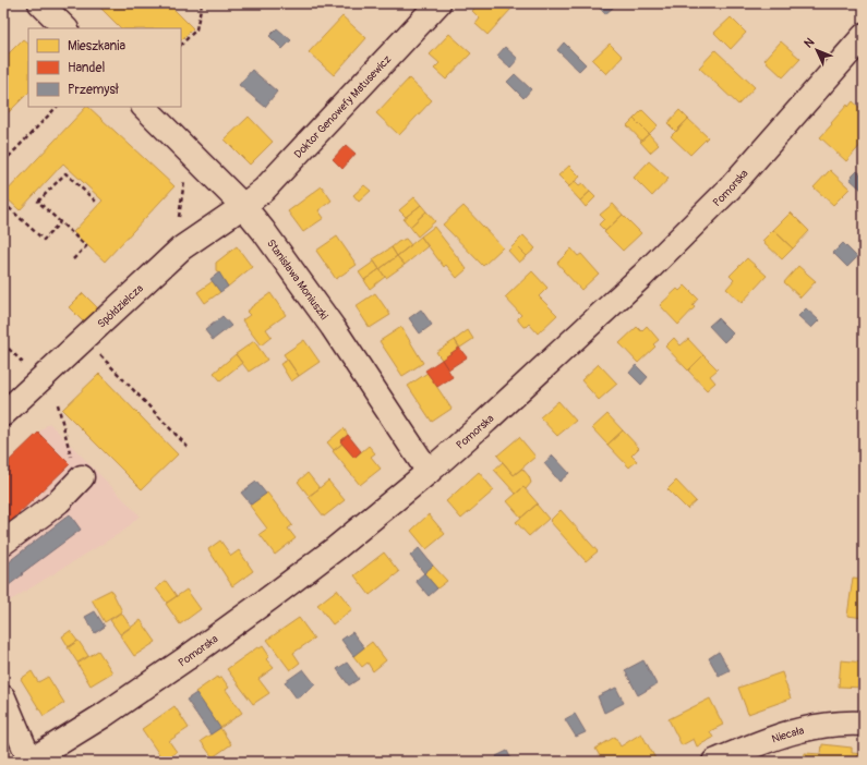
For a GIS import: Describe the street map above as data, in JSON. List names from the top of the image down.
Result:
{
  "streets": {
    "street": [
      "Doktor Genowefy Matusewicz",
      "Pomorska",
      "Stanisława Moniuszki",
      "Spółdzielcza",
      "Niecała"
    ]
  },
  "crossings": [
    ["Doktor Genowefy Matusewicz", "Stanisława Moniuszki"],
    ["Doktor Genowefy Matusewicz", "Spółdzielcza"],
    ["Pomorska", "Stanisława Moniuszki"],
    ["Stanisława Moniuszki", "Spółdzielcza"]
  ],
  "legend": ["Mieszkania", "Handel", "Przemysł"],
  "north": "top left"
}
